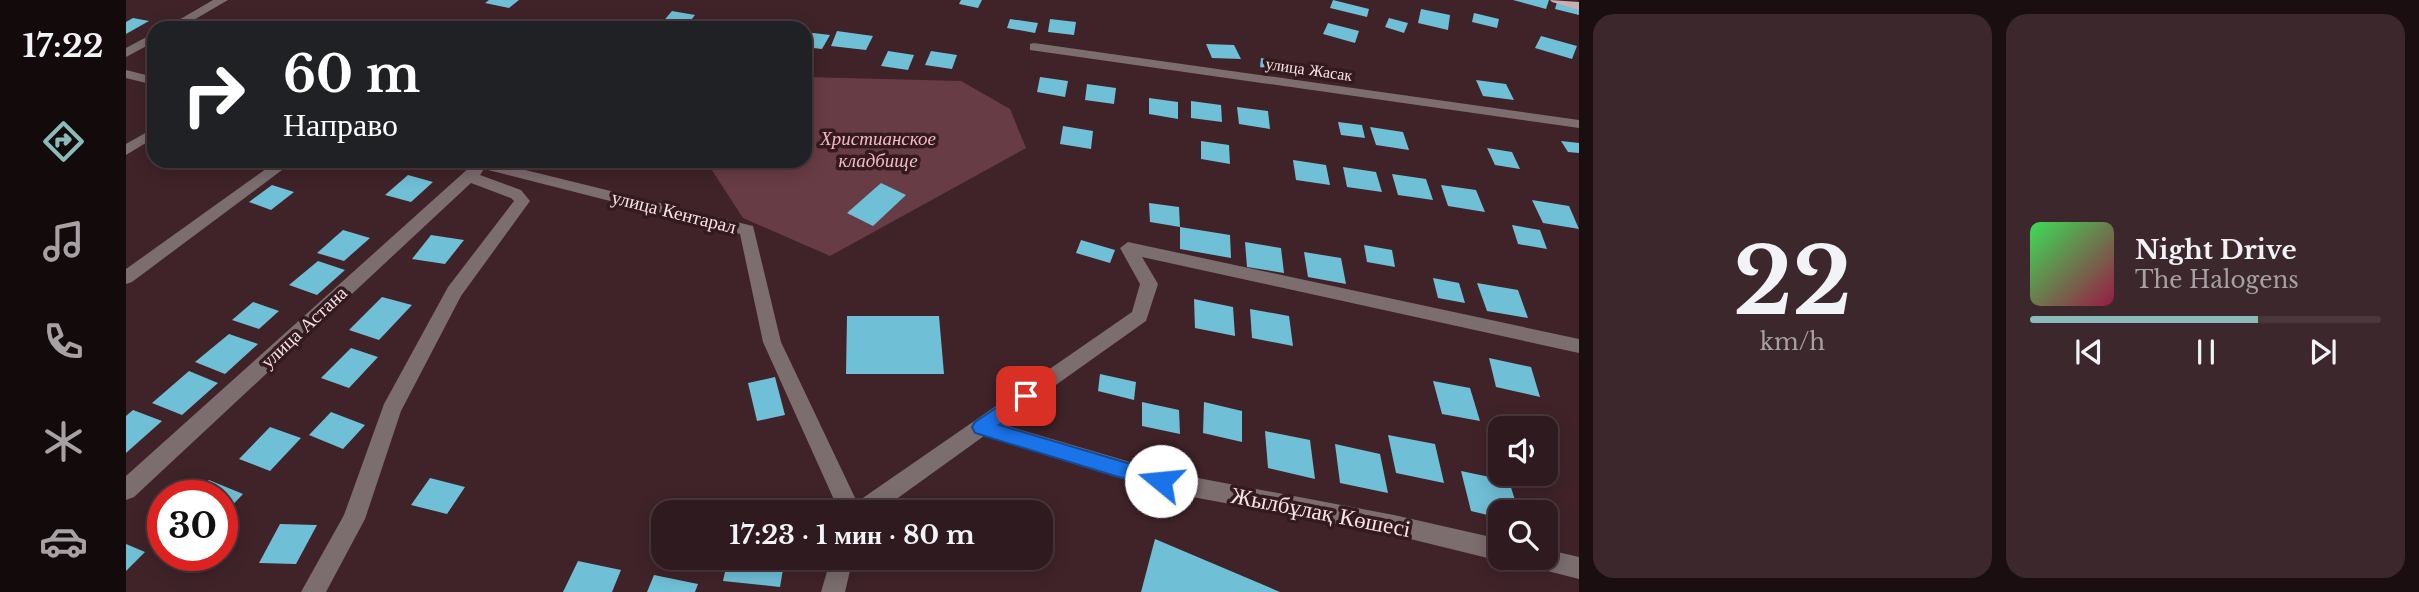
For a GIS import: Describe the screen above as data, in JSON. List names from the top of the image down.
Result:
{
  "streets": {
    "street": [
      "улица Жасак",
      "улица Кентарал",
      "улица Астана",
      "Жылбұлақ Көшесі"
    ]
  },
  "parks": ["Христианское кладбище"],
  "page": {
    "tabs": "17:22",
    "tile": ["22", "km/h"],
    "turn": ["60 m", "Направо"],
    "song": ["Night Drive", "The Halogens"],
    "limit": "30",
    "trip": "17:23 · 1 мин · 80 m"
  }
}
